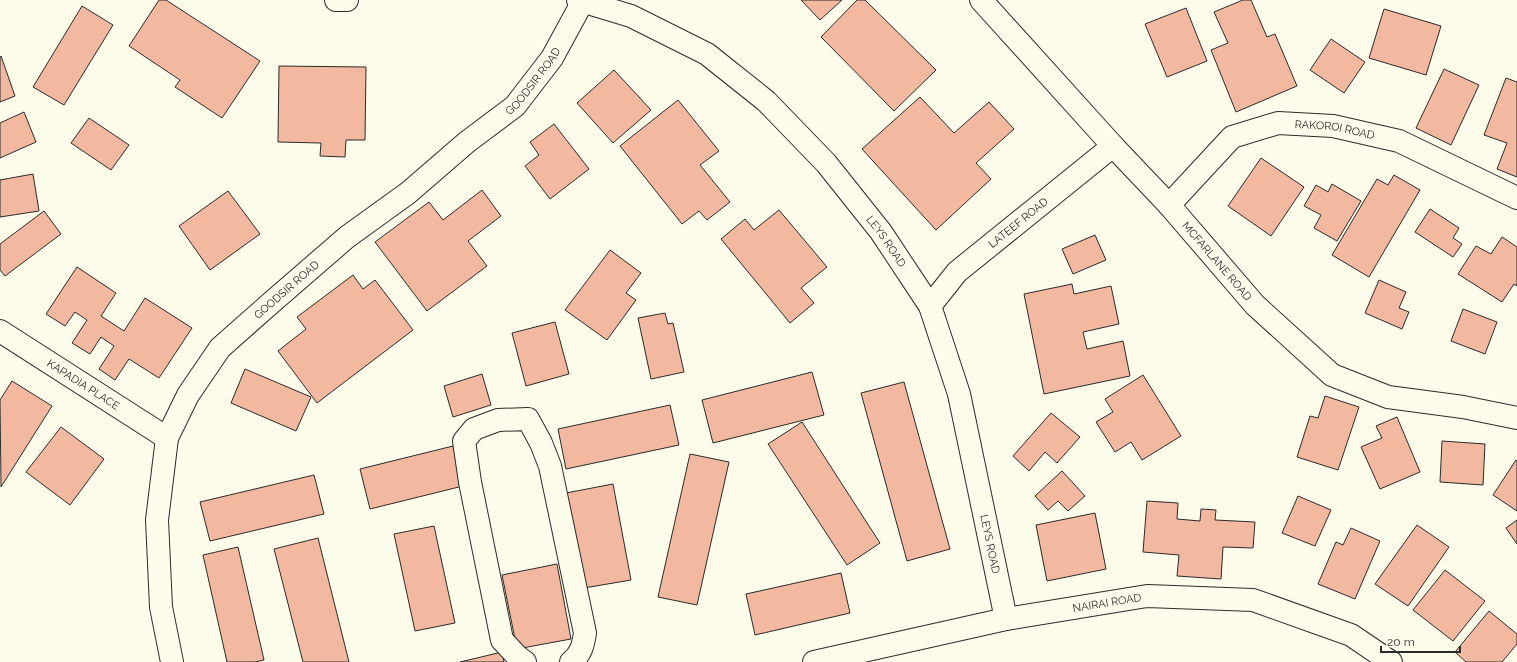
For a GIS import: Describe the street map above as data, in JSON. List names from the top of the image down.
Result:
{
  "streets": {
    "street": [
      "GOODSIR ROAD",
      "RAKOROI ROAD",
      "LATEEF ROAD",
      "LEYS ROAD",
      "MCFARLANE ROAD",
      "KAPADIA PLACE",
      "NAIRAI ROAD"
    ]
  },
  "crossings": [
    ["GOODSIR ROAD", "LEYS ROAD"],
    ["GOODSIR ROAD", "KAPADIA PLACE"],
    ["RAKOROI ROAD", "MCFARLANE ROAD"],
    ["LATEEF ROAD", "LEYS ROAD"],
    ["LATEEF ROAD", "MCFARLANE ROAD"],
    ["LEYS ROAD", "NAIRAI ROAD"]
  ],
  "scale_bar": "20 m"
}
